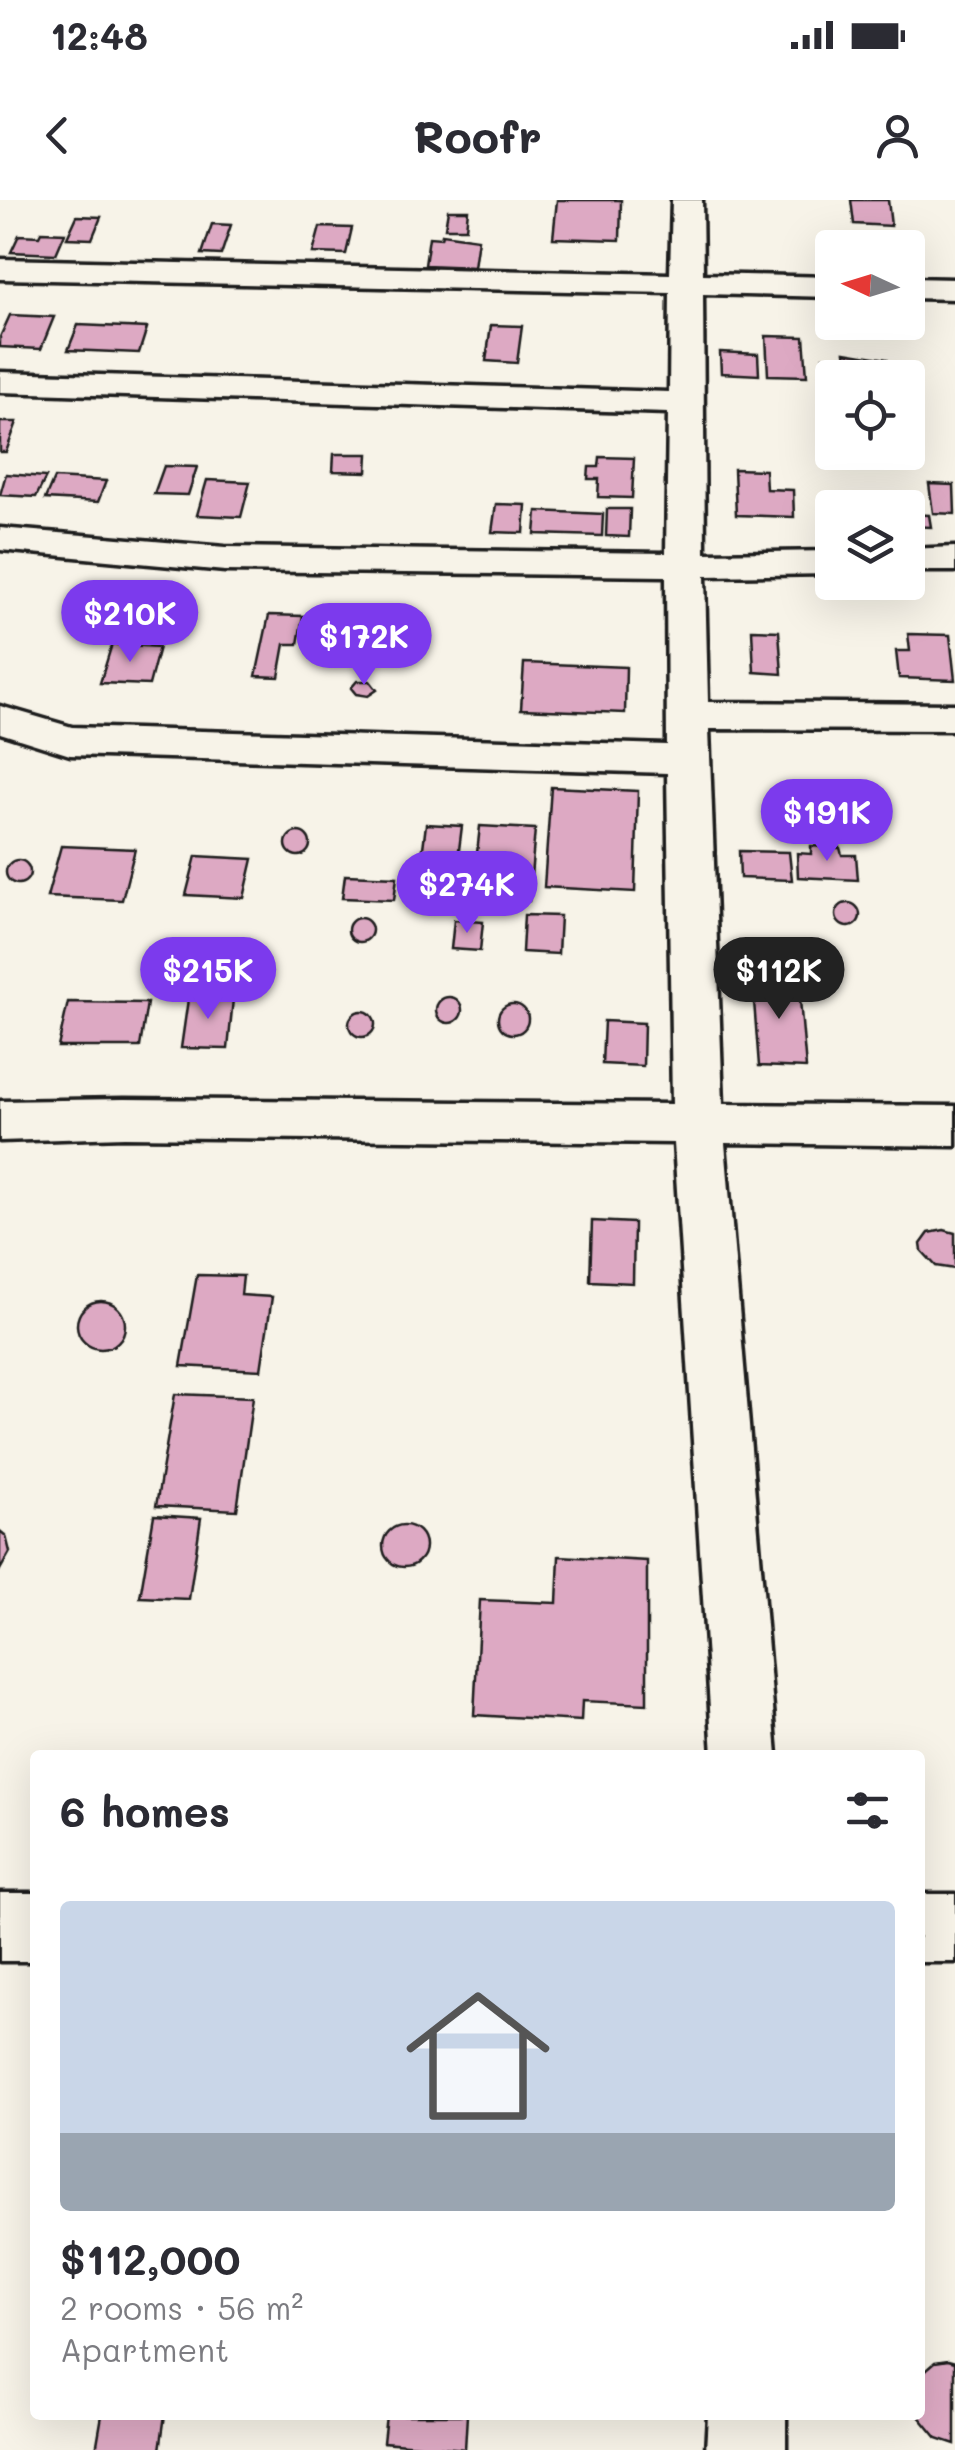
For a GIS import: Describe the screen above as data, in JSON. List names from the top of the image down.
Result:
{
  "north": "left",
  "page": {
    "status": "12:48",
    "header": "Roofr",
    "price": [
      "$210K",
      "$172K",
      "$191K",
      "$274K",
      "$215K",
      "$112K"
    ],
    "heading": "6 homes",
    "list": [
      {
        "name": "$112,000",
        "note": "2 rooms · 56 m² · Apartment"
      }
    ]
  }
}
